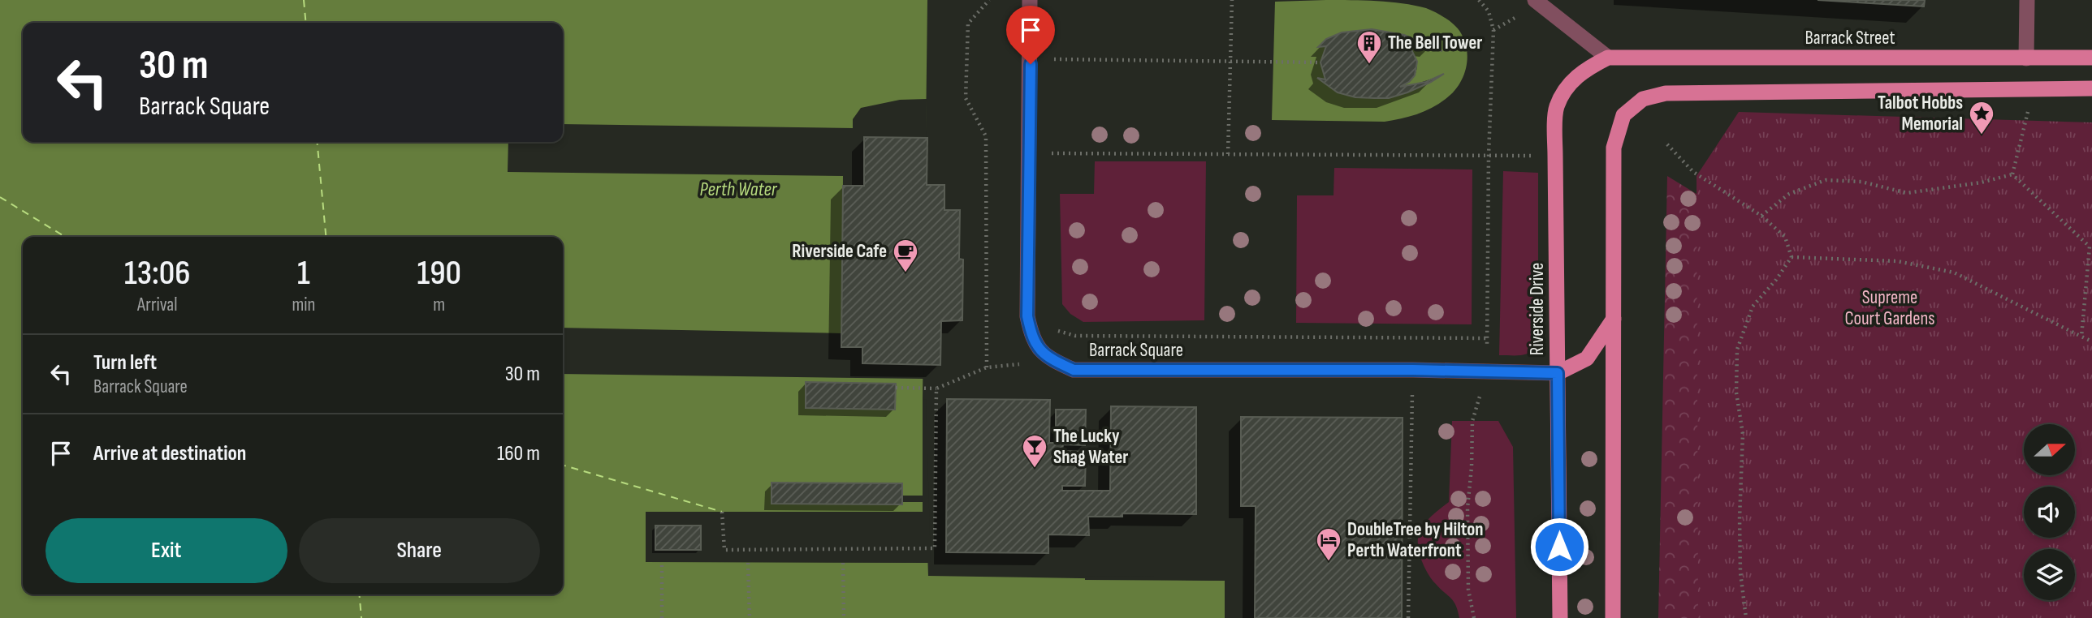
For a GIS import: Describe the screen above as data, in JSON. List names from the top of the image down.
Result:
{
  "streets": {
    "main road": ["Barrack Street", "Riverside Drive"],
    "street": ["Barrack Square"]
  },
  "crossings": [
    ["Barrack Street", "Riverside Drive"],
    ["Riverside Drive", "Barrack Square"]
  ],
  "water": ["Perth Water"],
  "parks": ["Supreme Court Gardens"],
  "places": {
    "building": ["The Bell Tower"],
    "place": ["Talbot Hobbs Memorial"],
    "cafe": ["Riverside Cafe"],
    "bar": ["The Lucky Shag Water"],
    "hotel": ["DoubleTree by Hilton Perth Waterfront"]
  },
  "north": "right",
  "page": {
    "turn": ["30 m", "Barrack Square"],
    "eta": [
      "13:06",
      "Arrival",
      "1",
      "min",
      "190",
      "m"
    ],
    "list": [
      {
        "name": "Turn left",
        "note": "Barrack Square",
        "value": "30 m"
      },
      {
        "name": "Arrive at destination",
        "value": "160 m"
      }
    ],
    "buttons": ["Exit", "Share"]
  }
}
